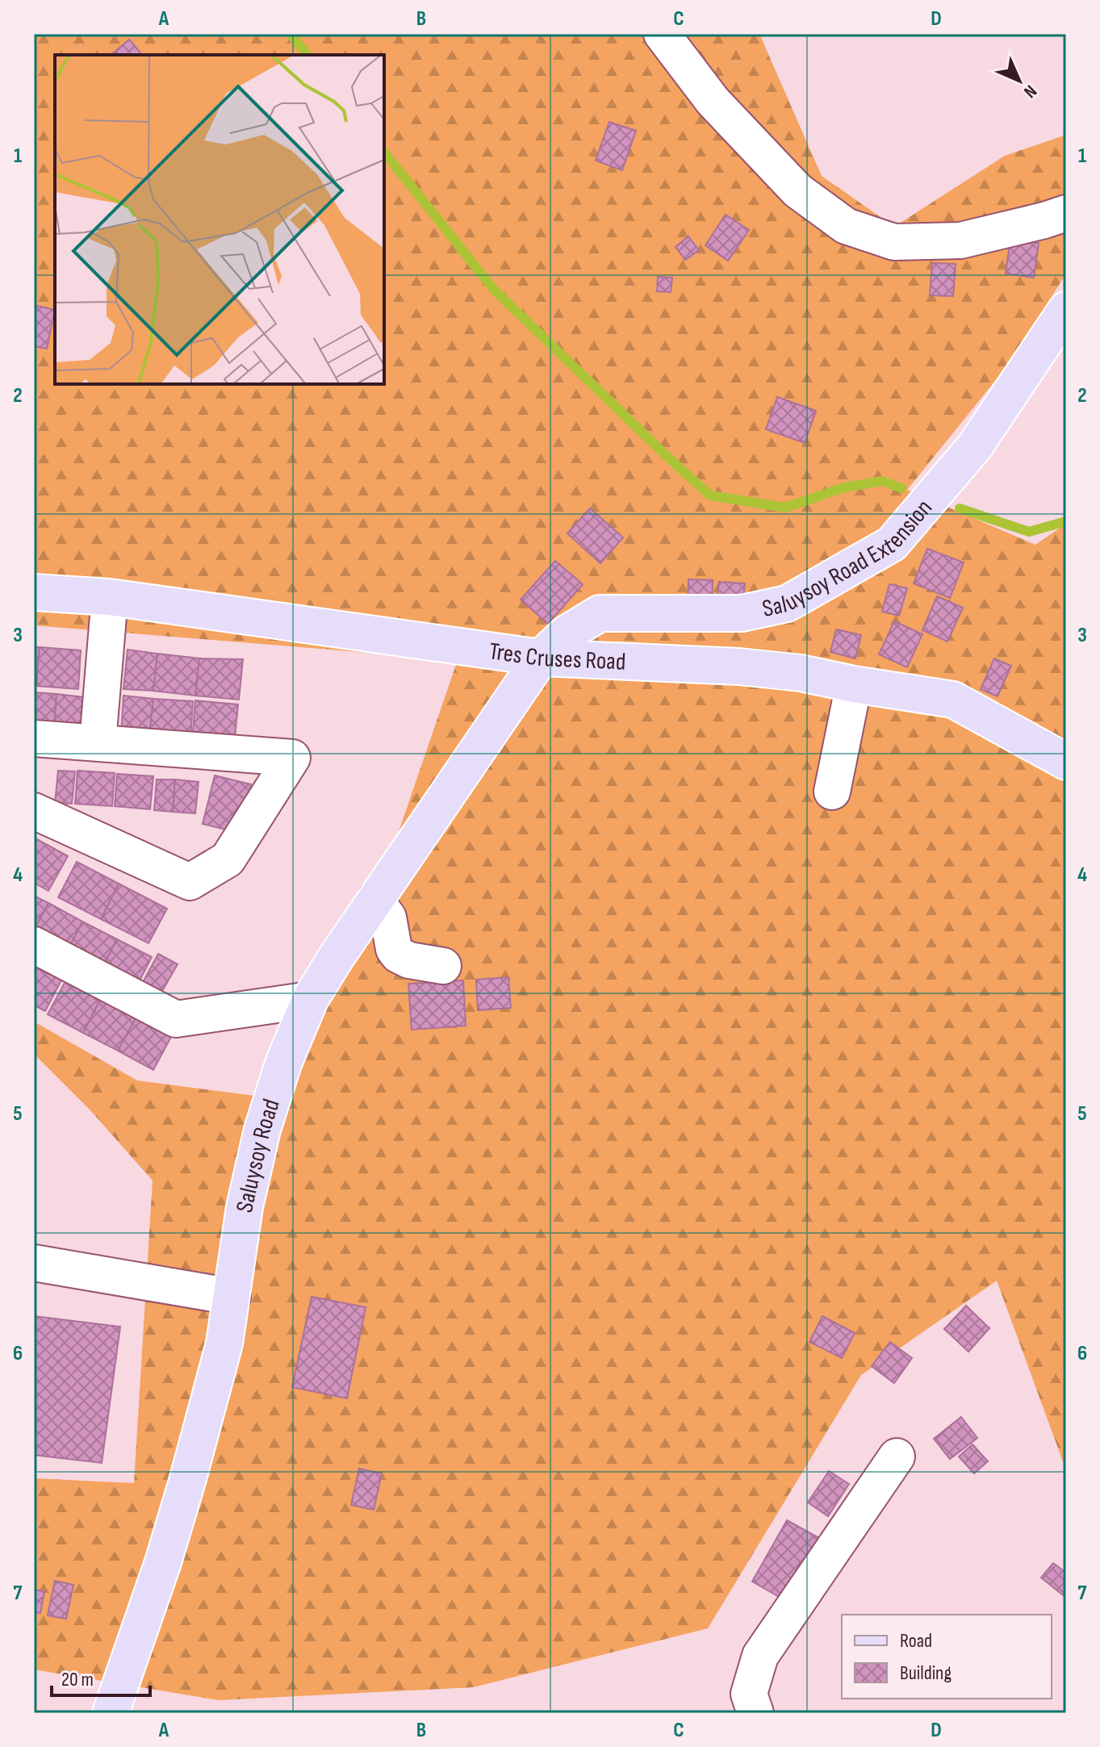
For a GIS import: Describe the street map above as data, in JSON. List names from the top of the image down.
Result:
{
  "streets": {
    "main road": ["Saluysoy Road Extension", "Tres Cruses Road", "Saluysoy Road"]
  },
  "crossings": [
    ["Saluysoy Road Extension", "Tres Cruses Road"],
    ["Saluysoy Road Extension", "Saluysoy Road"],
    ["Tres Cruses Road", "Saluysoy Road"]
  ],
  "legend": ["Road", "Building"],
  "scale_bar": "20 m",
  "north": "bottom right",
  "grid": {
    "columns": [
      "A",
      "B",
      "C",
      "D"
    ],
    "rows": [
      "1",
      "2",
      "3",
      "4",
      "5",
      "6",
      "7"
    ]
  }
}
